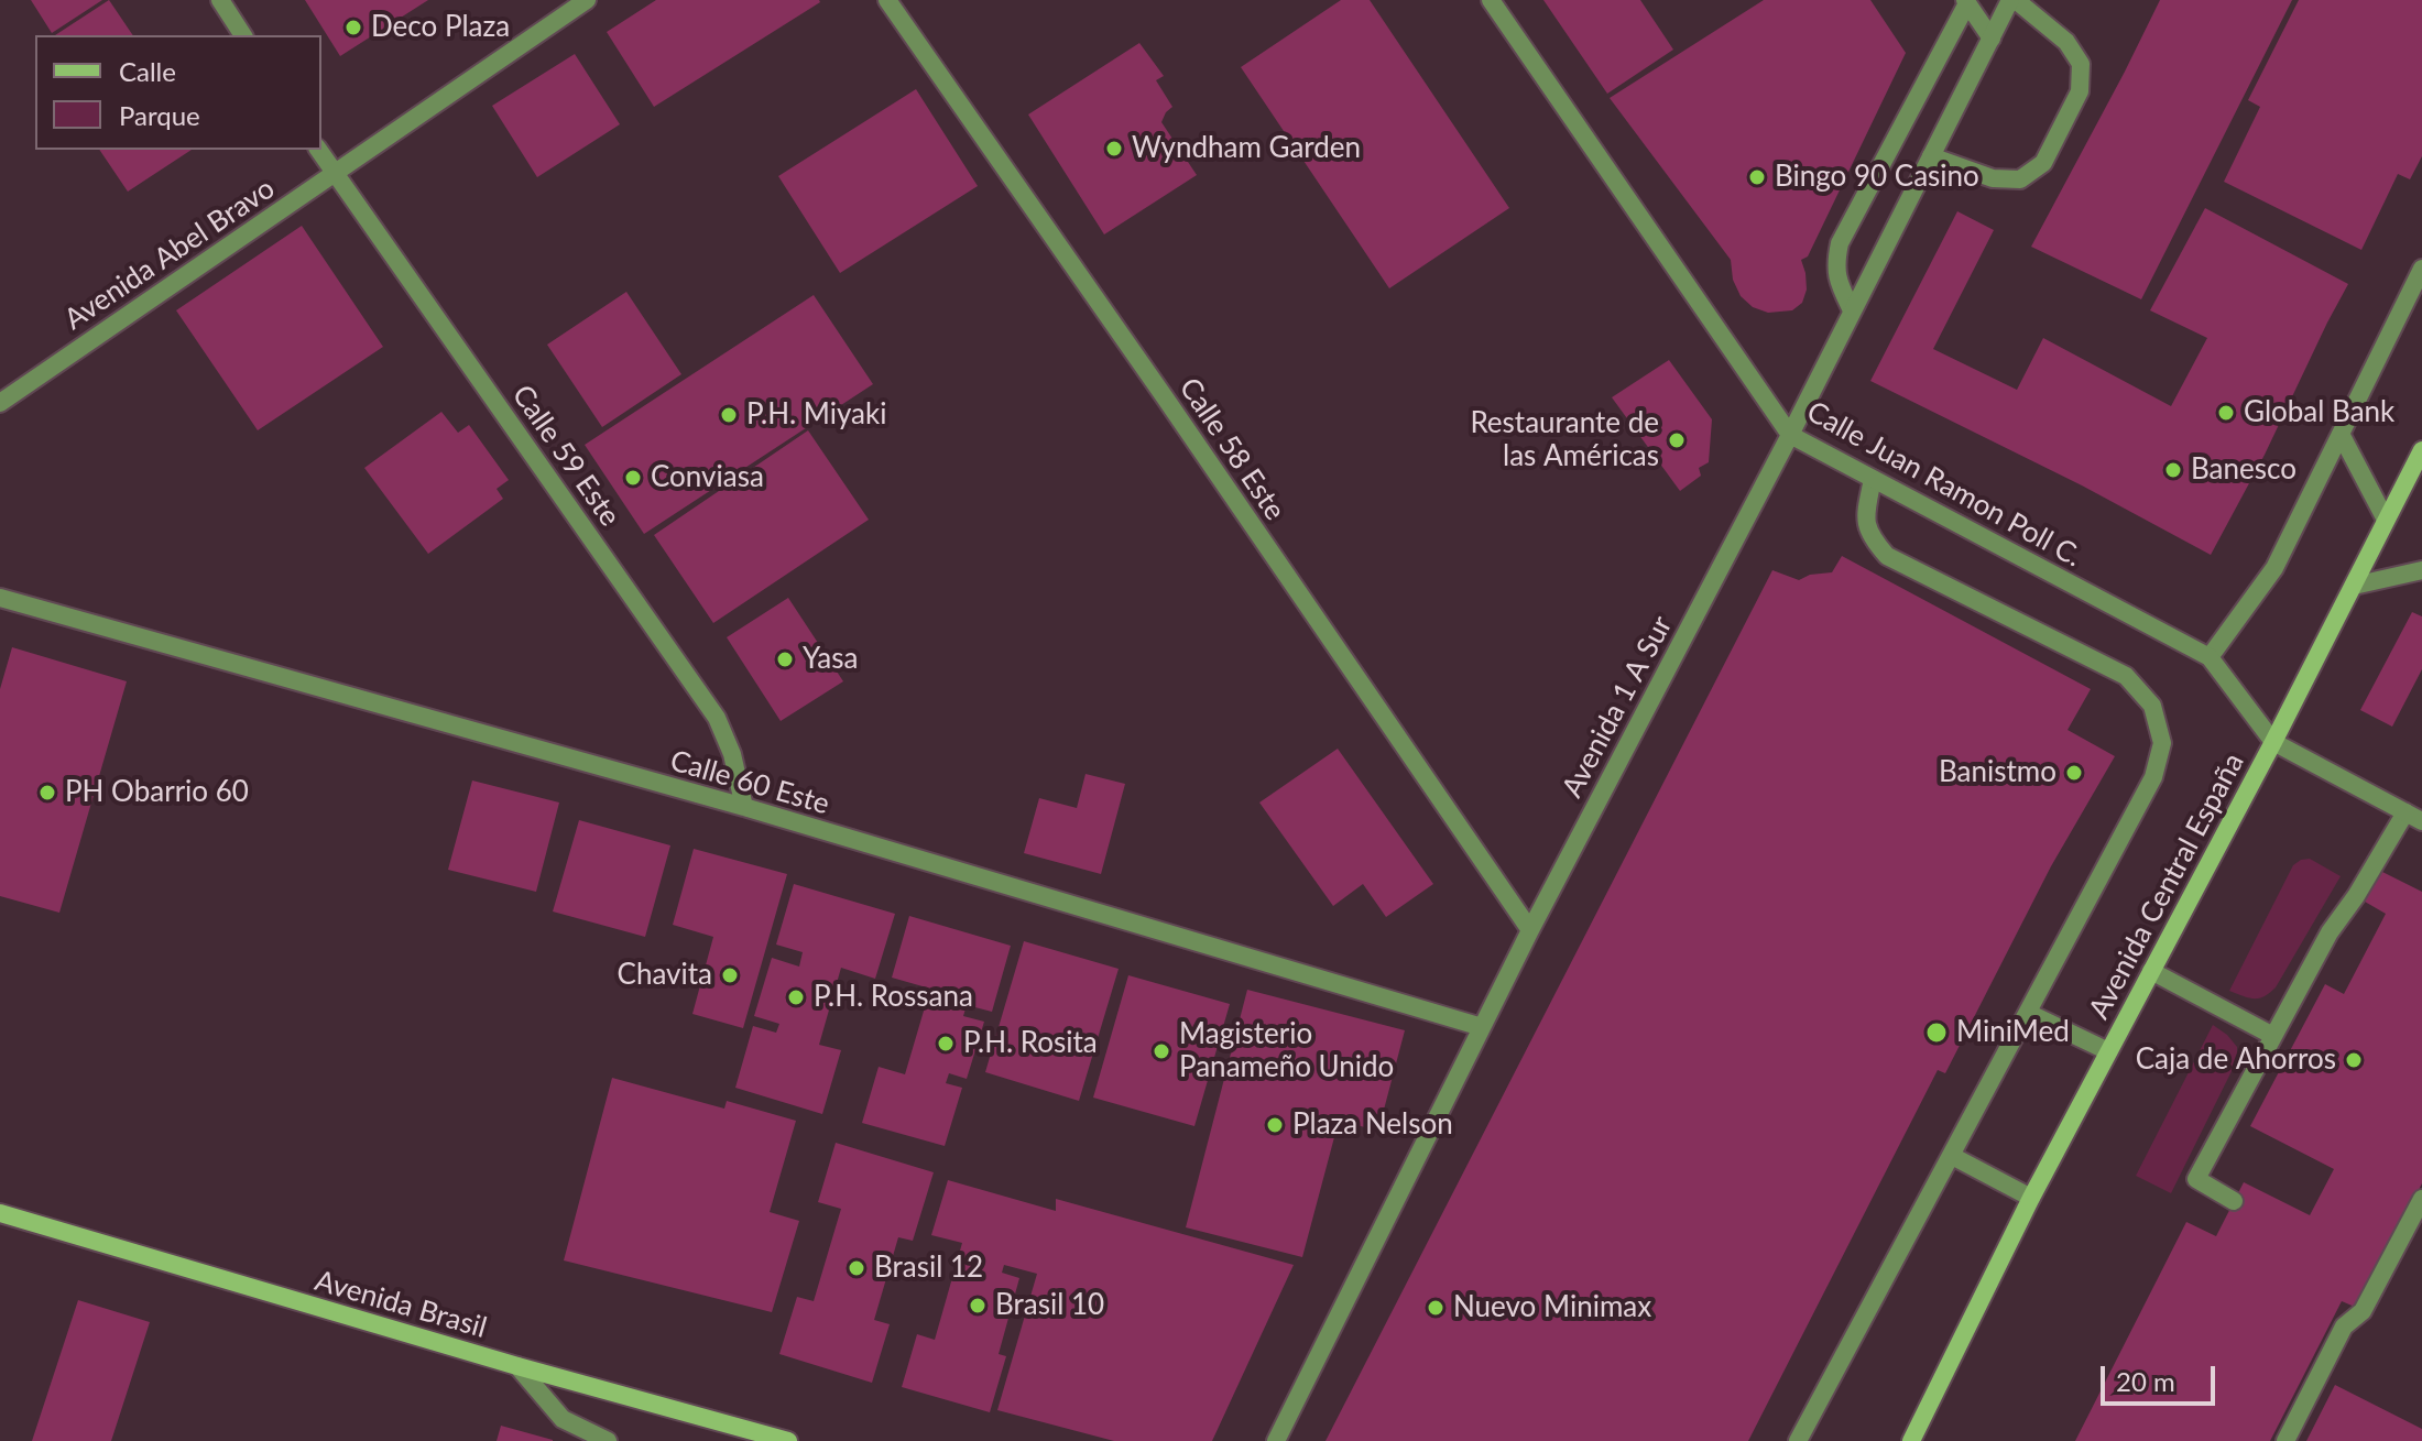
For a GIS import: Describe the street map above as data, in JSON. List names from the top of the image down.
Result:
{
  "streets": {
    "main road": ["Avenida Central España", "Avenida Brasil"],
    "street": [
      "Avenida Abel Bravo",
      "Calle 58 Este",
      "Calle 59 Este",
      "Calle Juan Ramon Poll C.",
      "Avenida 1 A Sur",
      "Calle 60 Este"
    ]
  },
  "crossings": [
    ["Avenida Abel Bravo", "Calle 59 Este"],
    ["Calle 58 Este", "Avenida 1 A Sur"],
    ["Calle 59 Este", "Calle 60 Este"],
    ["Calle Juan Ramon Poll C.", "Avenida 1 A Sur"],
    ["Calle Juan Ramon Poll C.", "Avenida Central España"],
    ["Avenida 1 A Sur", "Calle 60 Este"]
  ],
  "places": [
    "Deco Plaza",
    "Wyndham Garden",
    "Bingo 90 Casino",
    "Global Bank",
    "P.H. Miyaki",
    "Restaurante de las Américas",
    "Banesco",
    "Conviasa",
    "Yasa",
    "Banistmo",
    "PH Obarrio 60",
    "Chavita",
    "P.H. Rossana",
    "MiniMed",
    "P.H. Rosita",
    "Magisterio Panameño Unido",
    "Caja de Ahorros",
    "Plaza Nelson",
    "Brasil 12",
    "Brasil 10",
    "Nuevo Minimax"
  ],
  "legend": ["Calle", "Parque"],
  "scale_bar": "20 m"
}
